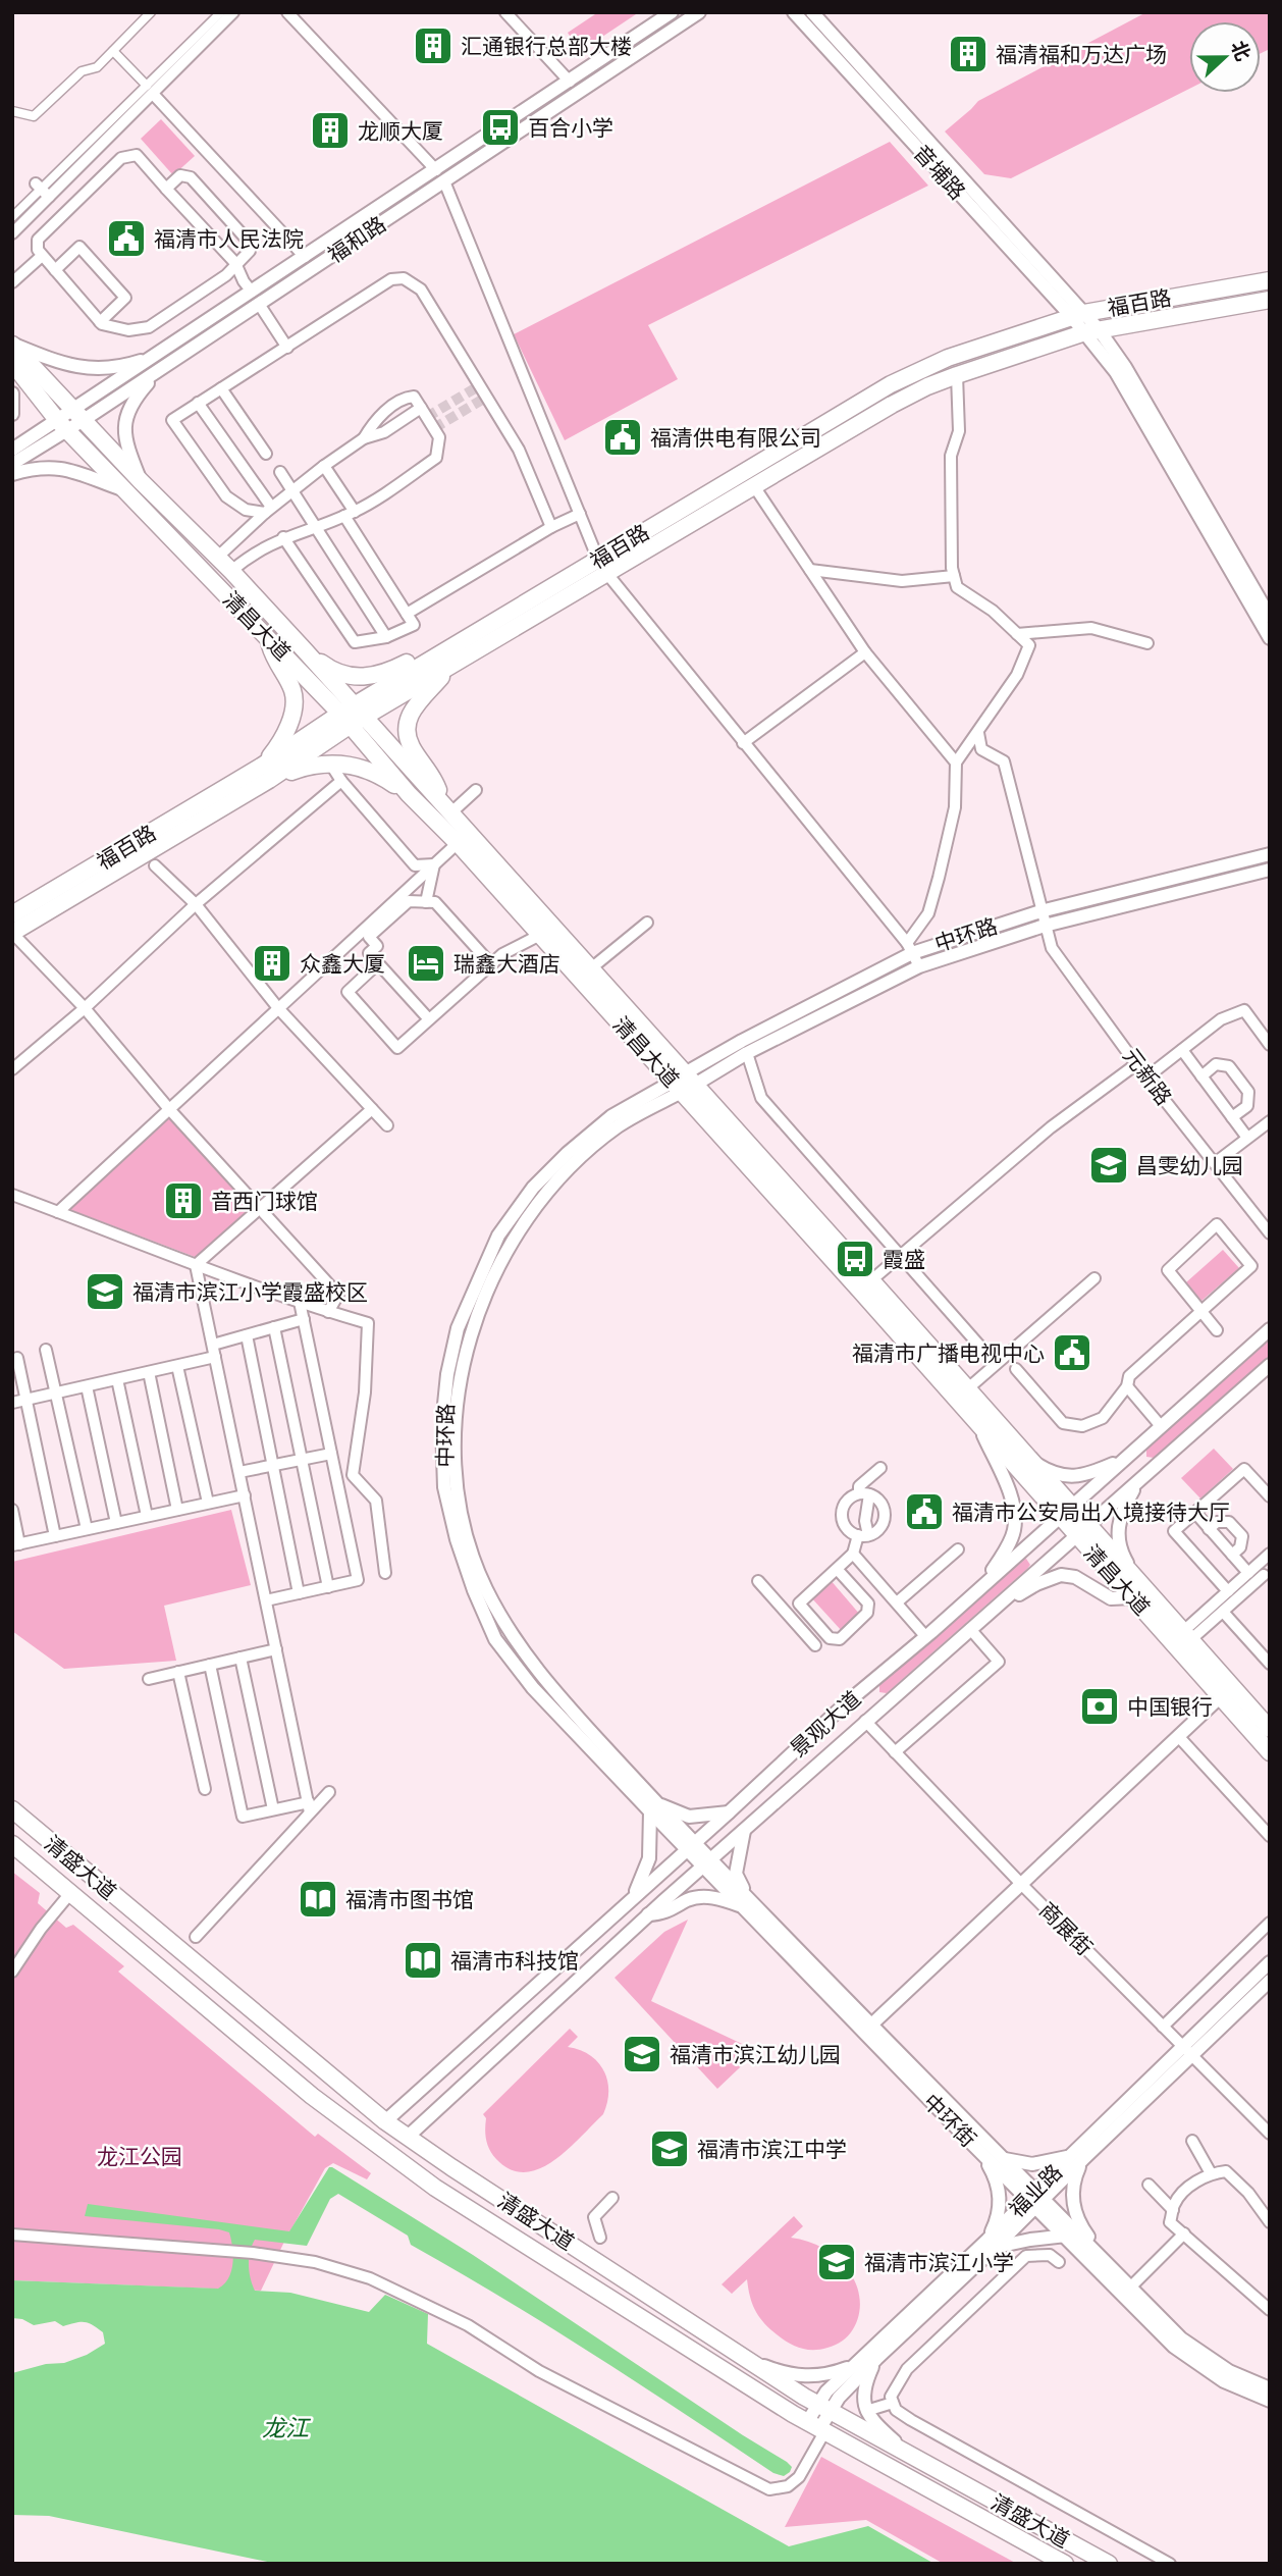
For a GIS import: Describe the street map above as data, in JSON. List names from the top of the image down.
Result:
{
  "streets": {
    "main road": ["福百路", "清昌大道", "清盛大道"],
    "street": [
      "音埔路",
      "福和路",
      "中环路",
      "元新路",
      "景观大道",
      "商展街",
      "中环街",
      "福业路"
    ]
  },
  "crossings": [
    ["音埔路", "福百路"],
    ["福和路", "清昌大道"],
    ["福百路", "清昌大道"],
    ["清昌大道", "中环路"],
    ["清昌大道", "景观大道"],
    ["中环路", "元新路"],
    ["中环路", "中环街"],
    ["景观大道", "清盛大道"],
    ["景观大道", "商展街"],
    ["景观大道", "中环街"],
    ["清盛大道", "福业路"],
    ["商展街", "福业路"],
    ["中环街", "福业路"]
  ],
  "water": ["龙江"],
  "parks": ["龙江公园"],
  "places": {
    "building": [
      "汇通银行总部大楼",
      "福清福和万达广场",
      "龙顺大厦",
      "众鑫大厦",
      "音西门球馆"
    ],
    "bus stop": ["百合小学", "霞盛"],
    "public building": [
      "福清市人民法院",
      "福清供电有限公司",
      "福清市广播电视中心",
      "福清市公安局出入境接待大厅"
    ],
    "hotel": ["瑞鑫大酒店"],
    "school or university": [
      "昌雯幼儿园",
      "福清市滨江小学霞盛校区",
      "福清市滨江幼儿园",
      "福清市滨江中学",
      "福清市滨江小学"
    ],
    "bank": ["中国银行"],
    "library": ["福清市图书馆", "福清市科技馆"]
  },
  "north": "right"
}
